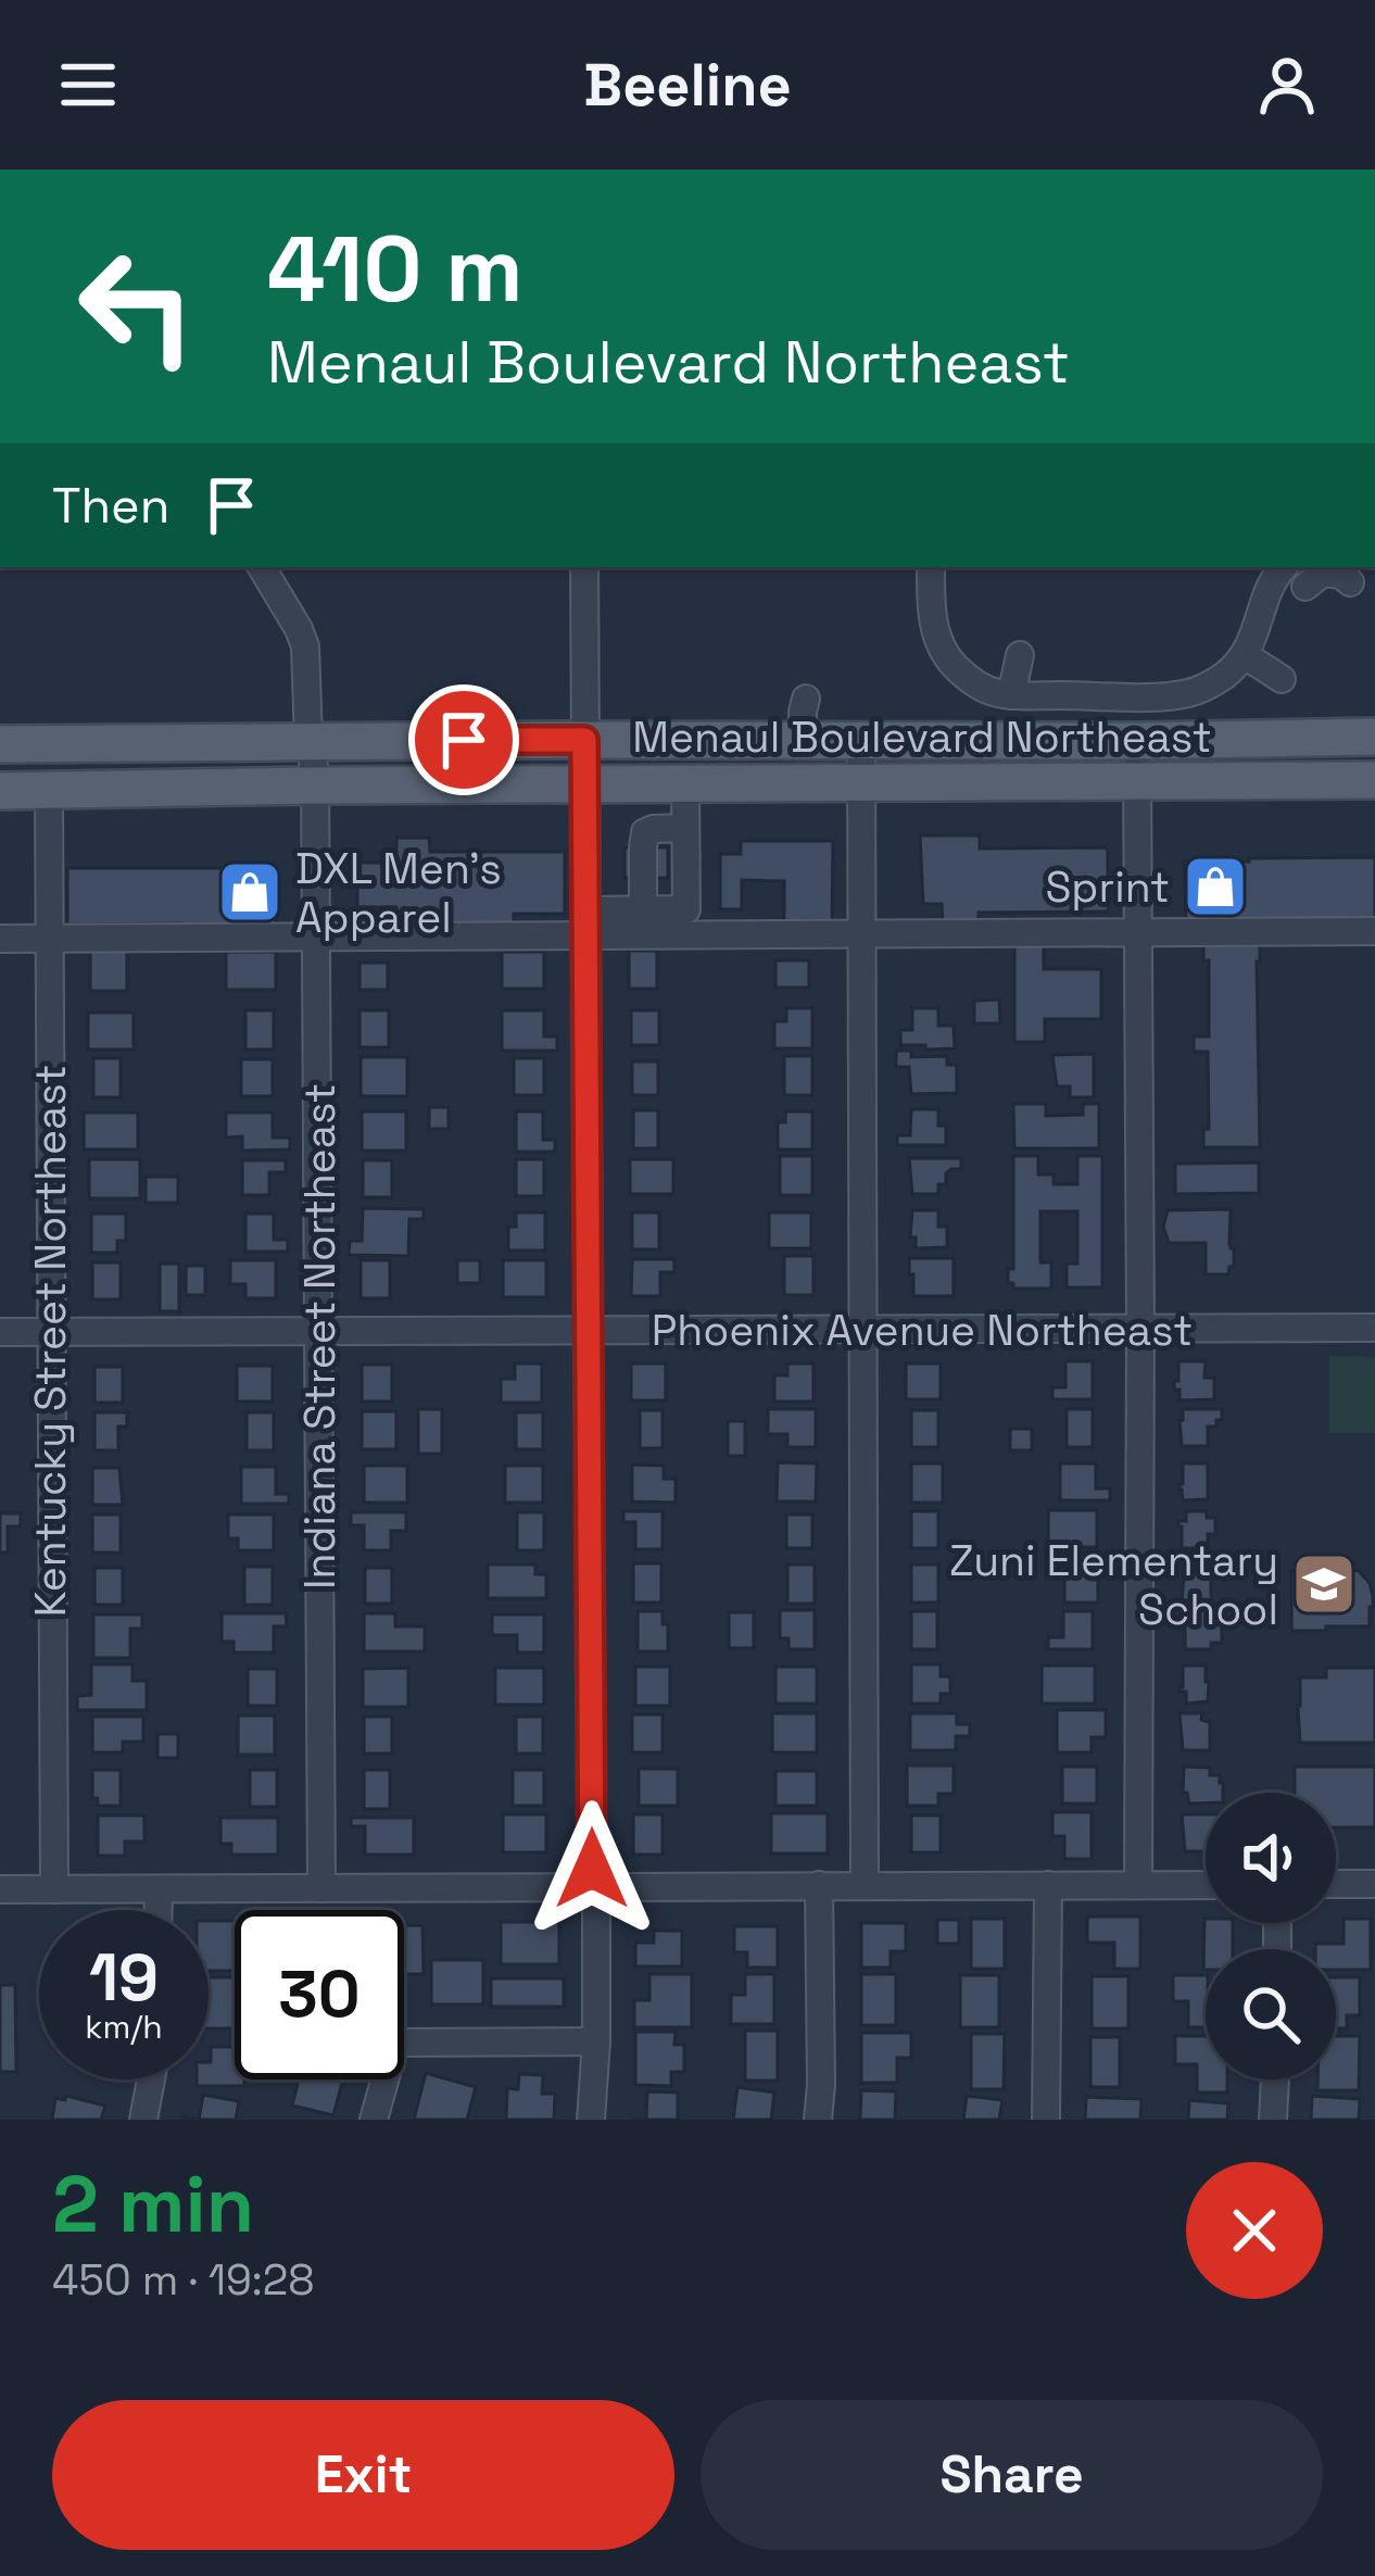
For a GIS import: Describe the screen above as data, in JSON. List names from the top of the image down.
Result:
{
  "streets": {
    "main road": ["Menaul Boulevard Northeast"],
    "street": ["Phoenix Avenue Northeast", "Indiana Street Northeast", "Kentucky Street Northeast"]
  },
  "crossings": [
    ["Menaul Boulevard Northeast", "Indiana Street Northeast"],
    ["Menaul Boulevard Northeast", "Kentucky Street Northeast"],
    ["Phoenix Avenue Northeast", "Indiana Street Northeast"],
    ["Phoenix Avenue Northeast", "Kentucky Street Northeast"]
  ],
  "places": {
    "shop": ["Sprint", "DXL Men's Apparel"],
    "school or university": ["Zuni Elementary School"]
  },
  "page": {
    "header": "Beeline",
    "turn": ["410 m", "Menaul Boulevard Northeast"],
    "then": "Then",
    "speed": "19 km/h",
    "limit": "30",
    "heading": ["2 min", "450 m · 19:28"],
    "buttons": ["Exit", "Share"]
  }
}
